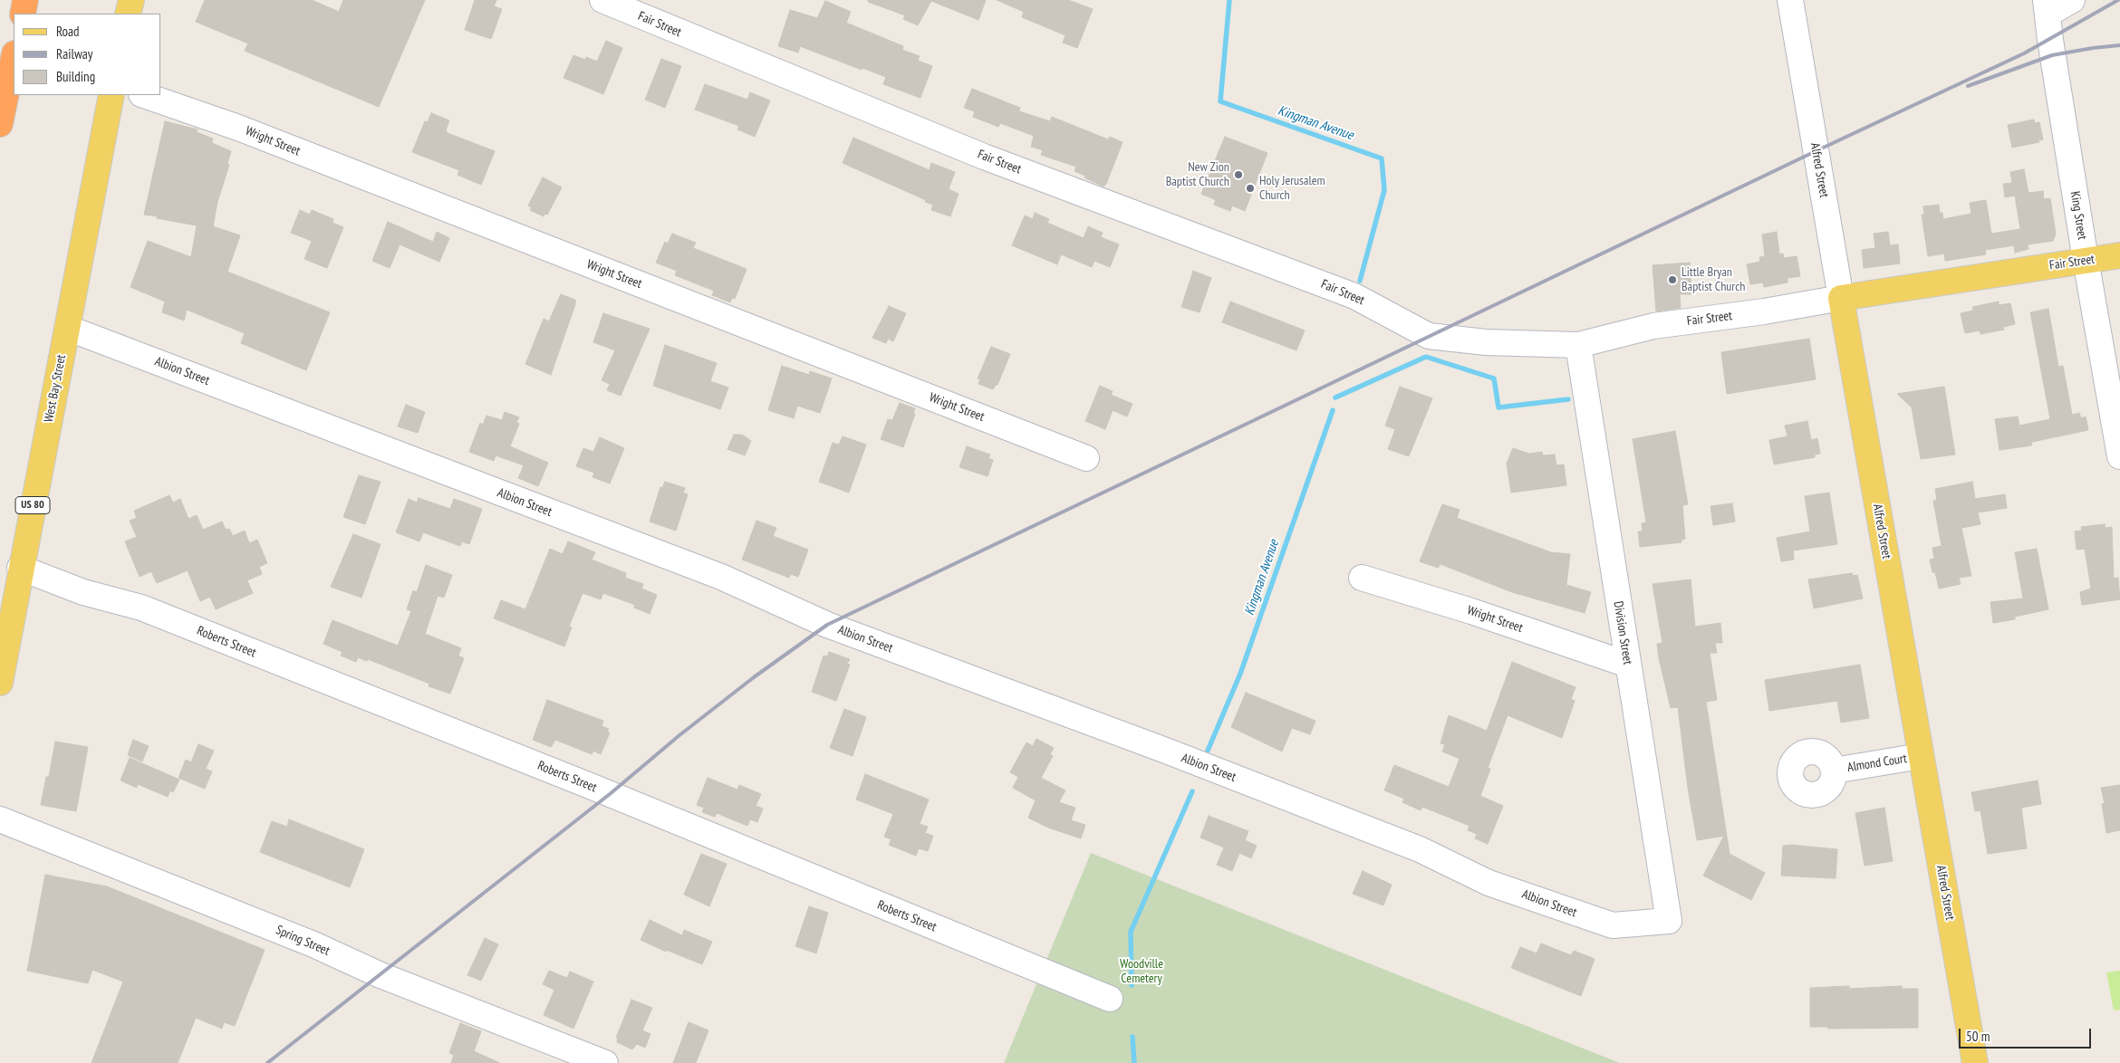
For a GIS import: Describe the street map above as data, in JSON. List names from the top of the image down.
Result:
{
  "streets": {
    "main road": [
      "Fair Street",
      "Alfred Street",
      "West Bay Street",
      "US 80"
    ],
    "street": [
      "Wright Street",
      "King Street",
      "Albion Street",
      "Division Street",
      "Roberts Street",
      "Almond Court",
      "Spring Street"
    ]
  },
  "crossings": [
    ["Fair Street", "Alfred Street"],
    ["Fair Street", "King Street"],
    ["Fair Street", "Division Street"],
    ["Wright Street", "Division Street"],
    ["Alfred Street", "Almond Court"],
    ["Albion Street", "West Bay Street"],
    ["Albion Street", "Division Street"],
    ["West Bay Street", "Roberts Street"]
  ],
  "water": ["Kingman Avenue"],
  "parks": ["Woodville Cemetery"],
  "places": ["New Zion Baptist Church", "Holy Jerusalem Church", "Little Bryan Baptist Church"],
  "legend": ["Road", "Railway", "Building"],
  "scale_bar": "50 m"
}
